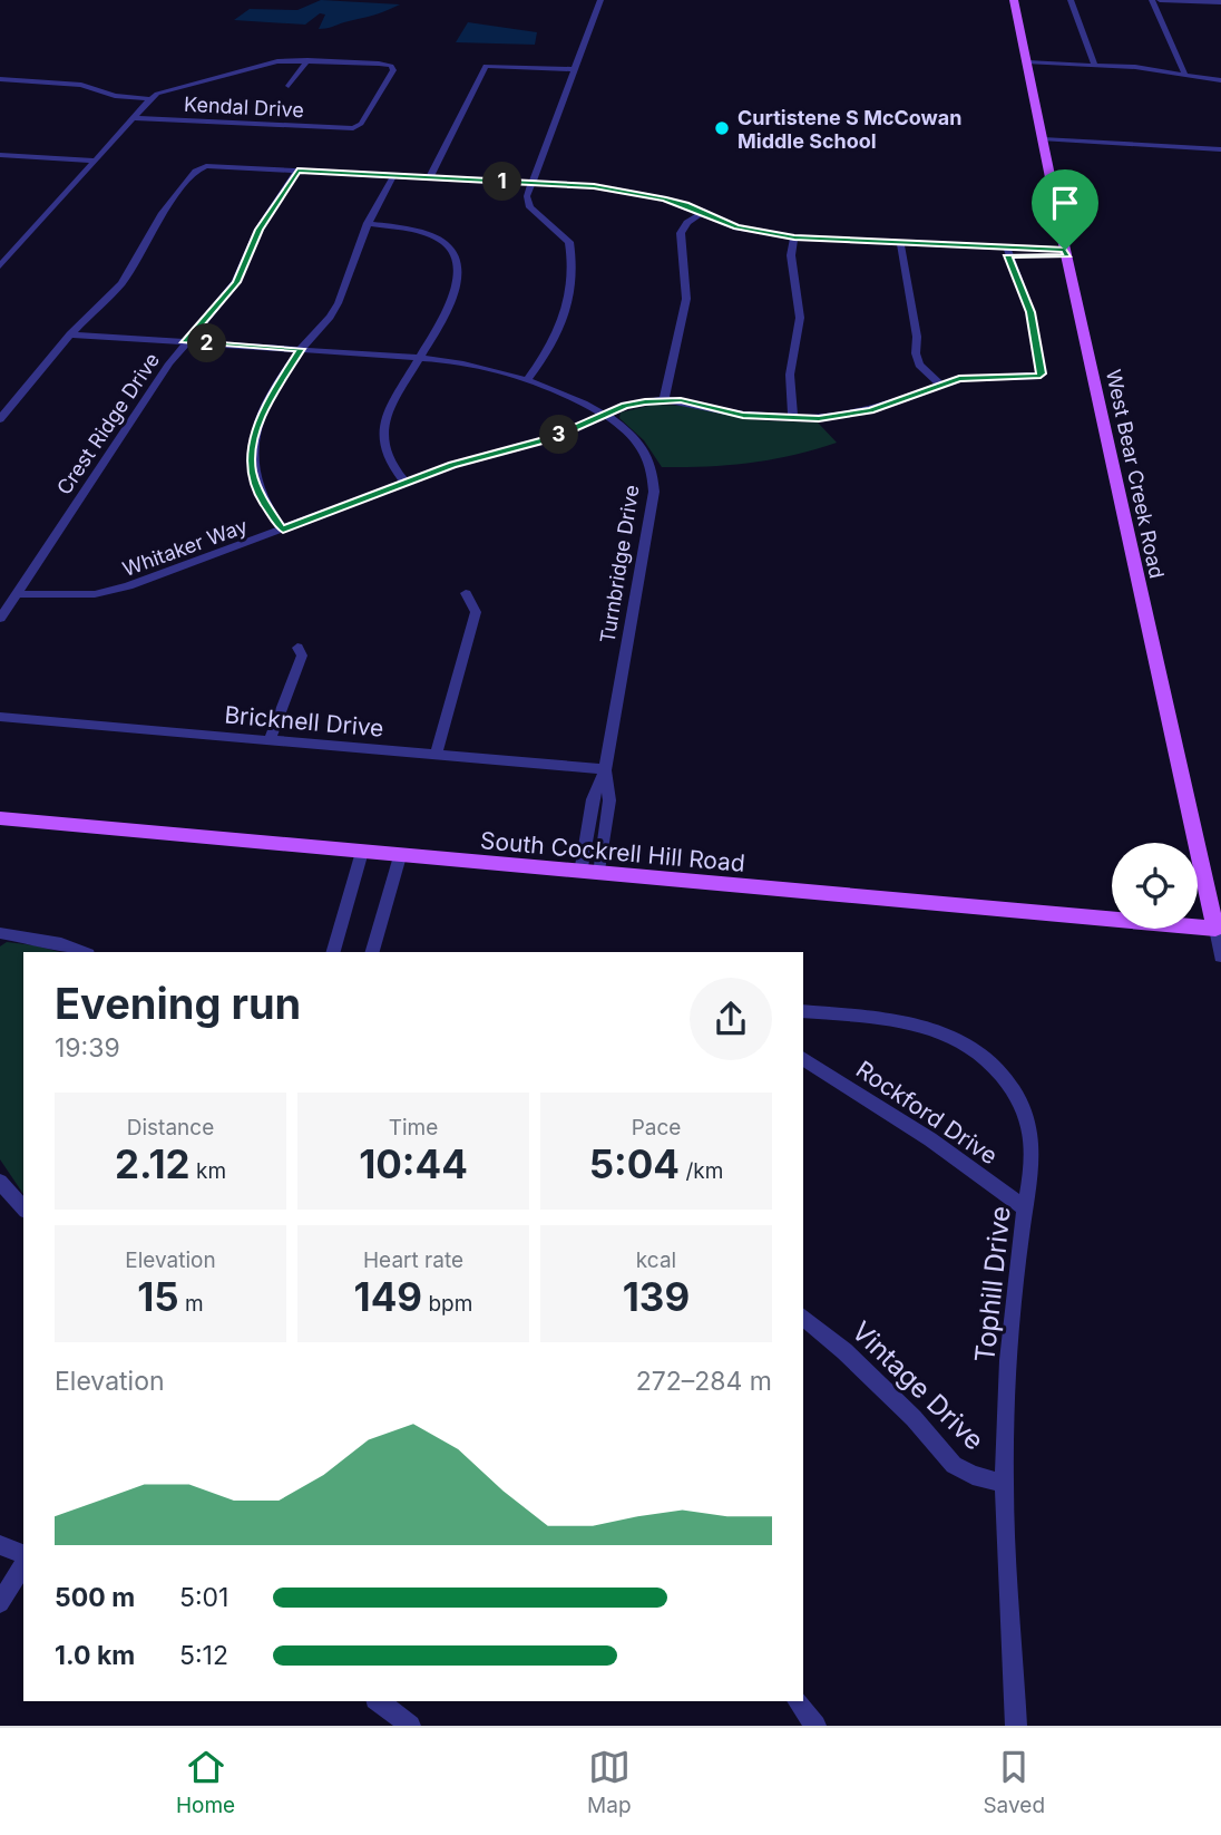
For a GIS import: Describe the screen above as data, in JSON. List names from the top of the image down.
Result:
{
  "streets": {
    "main road": ["West Bear Creek Road", "South Cockrell Hill Road"],
    "street": [
      "Kendal Drive",
      "Crest Ridge Drive",
      "Whitaker Way",
      "Turnbridge Drive",
      "Bricknell Drive",
      "Rockford Drive",
      "Tophill Drive",
      "Vintage Drive"
    ]
  },
  "crossings": [
    ["Crest Ridge Drive", "Whitaker Way"],
    ["Crest Ridge Drive", "Turnbridge Drive"],
    ["West Bear Creek Road", "South Cockrell Hill Road"],
    ["Whitaker Way", "Turnbridge Drive"],
    ["Turnbridge Drive", "Bricknell Drive"],
    ["Turnbridge Drive", "South Cockrell Hill Road"],
    ["Rockford Drive", "Tophill Drive"],
    ["Tophill Drive", "Vintage Drive"]
  ],
  "places": ["Curtistene S McCowan Middle School"],
  "page": {
    "pins": ["1", "2", "3"],
    "heading": ["Evening run", "19:39"],
    "stats": [
      ["Distance", "2.12 km"],
      ["Time", "10:44"],
      ["Pace", "5:04 /km"],
      ["Elevation", "15 m"],
      ["Heart rate", "149 bpm"],
      ["kcal", "139"]
    ],
    "chart": ["Elevation", "272–284 m"],
    "list": [
      {
        "name": "500 m",
        "note": "5:01"
      },
      {
        "name": "1.0 km",
        "note": "5:12"
      }
    ],
    "tabs": ["Home", "Map", "Saved"]
  }
}
